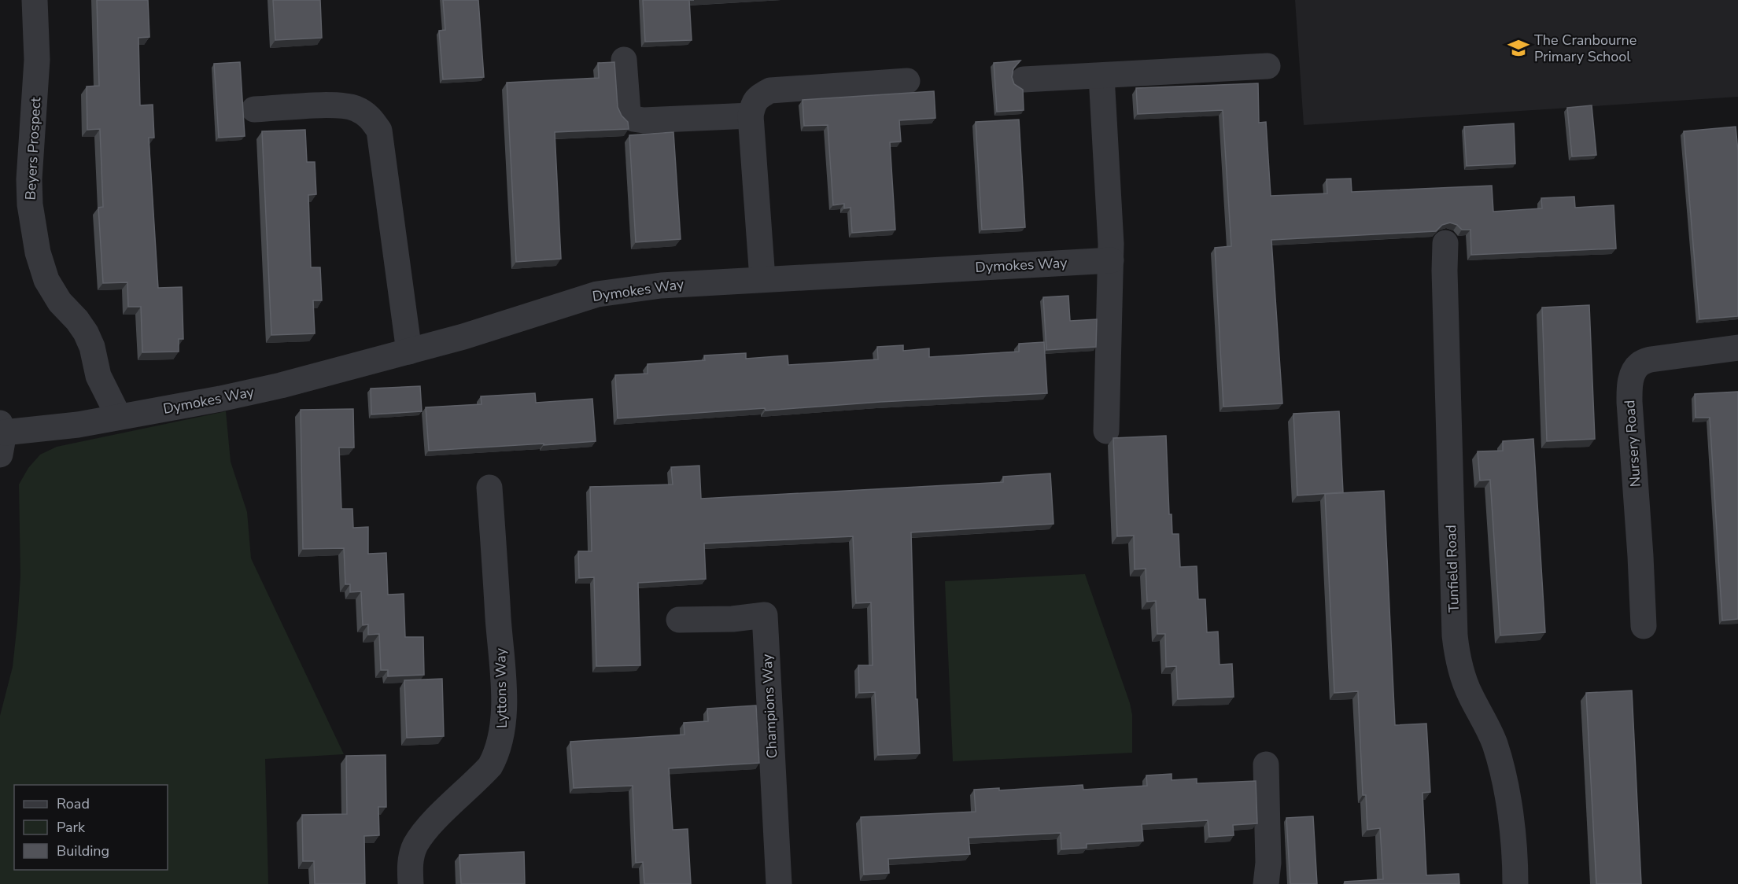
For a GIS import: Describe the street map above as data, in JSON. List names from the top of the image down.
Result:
{
  "streets": {
    "street": [
      "Beyers Prospect",
      "Dymokes Way",
      "Nursery Road",
      "Tunfield Road",
      "Lyttons Way",
      "Champions Way"
    ]
  },
  "crossings": [
    ["Beyers Prospect", "Dymokes Way"]
  ],
  "places": {
    "school or university": ["The Cranbourne Primary School"]
  },
  "legend": ["Road", "Park", "Building"]
}
